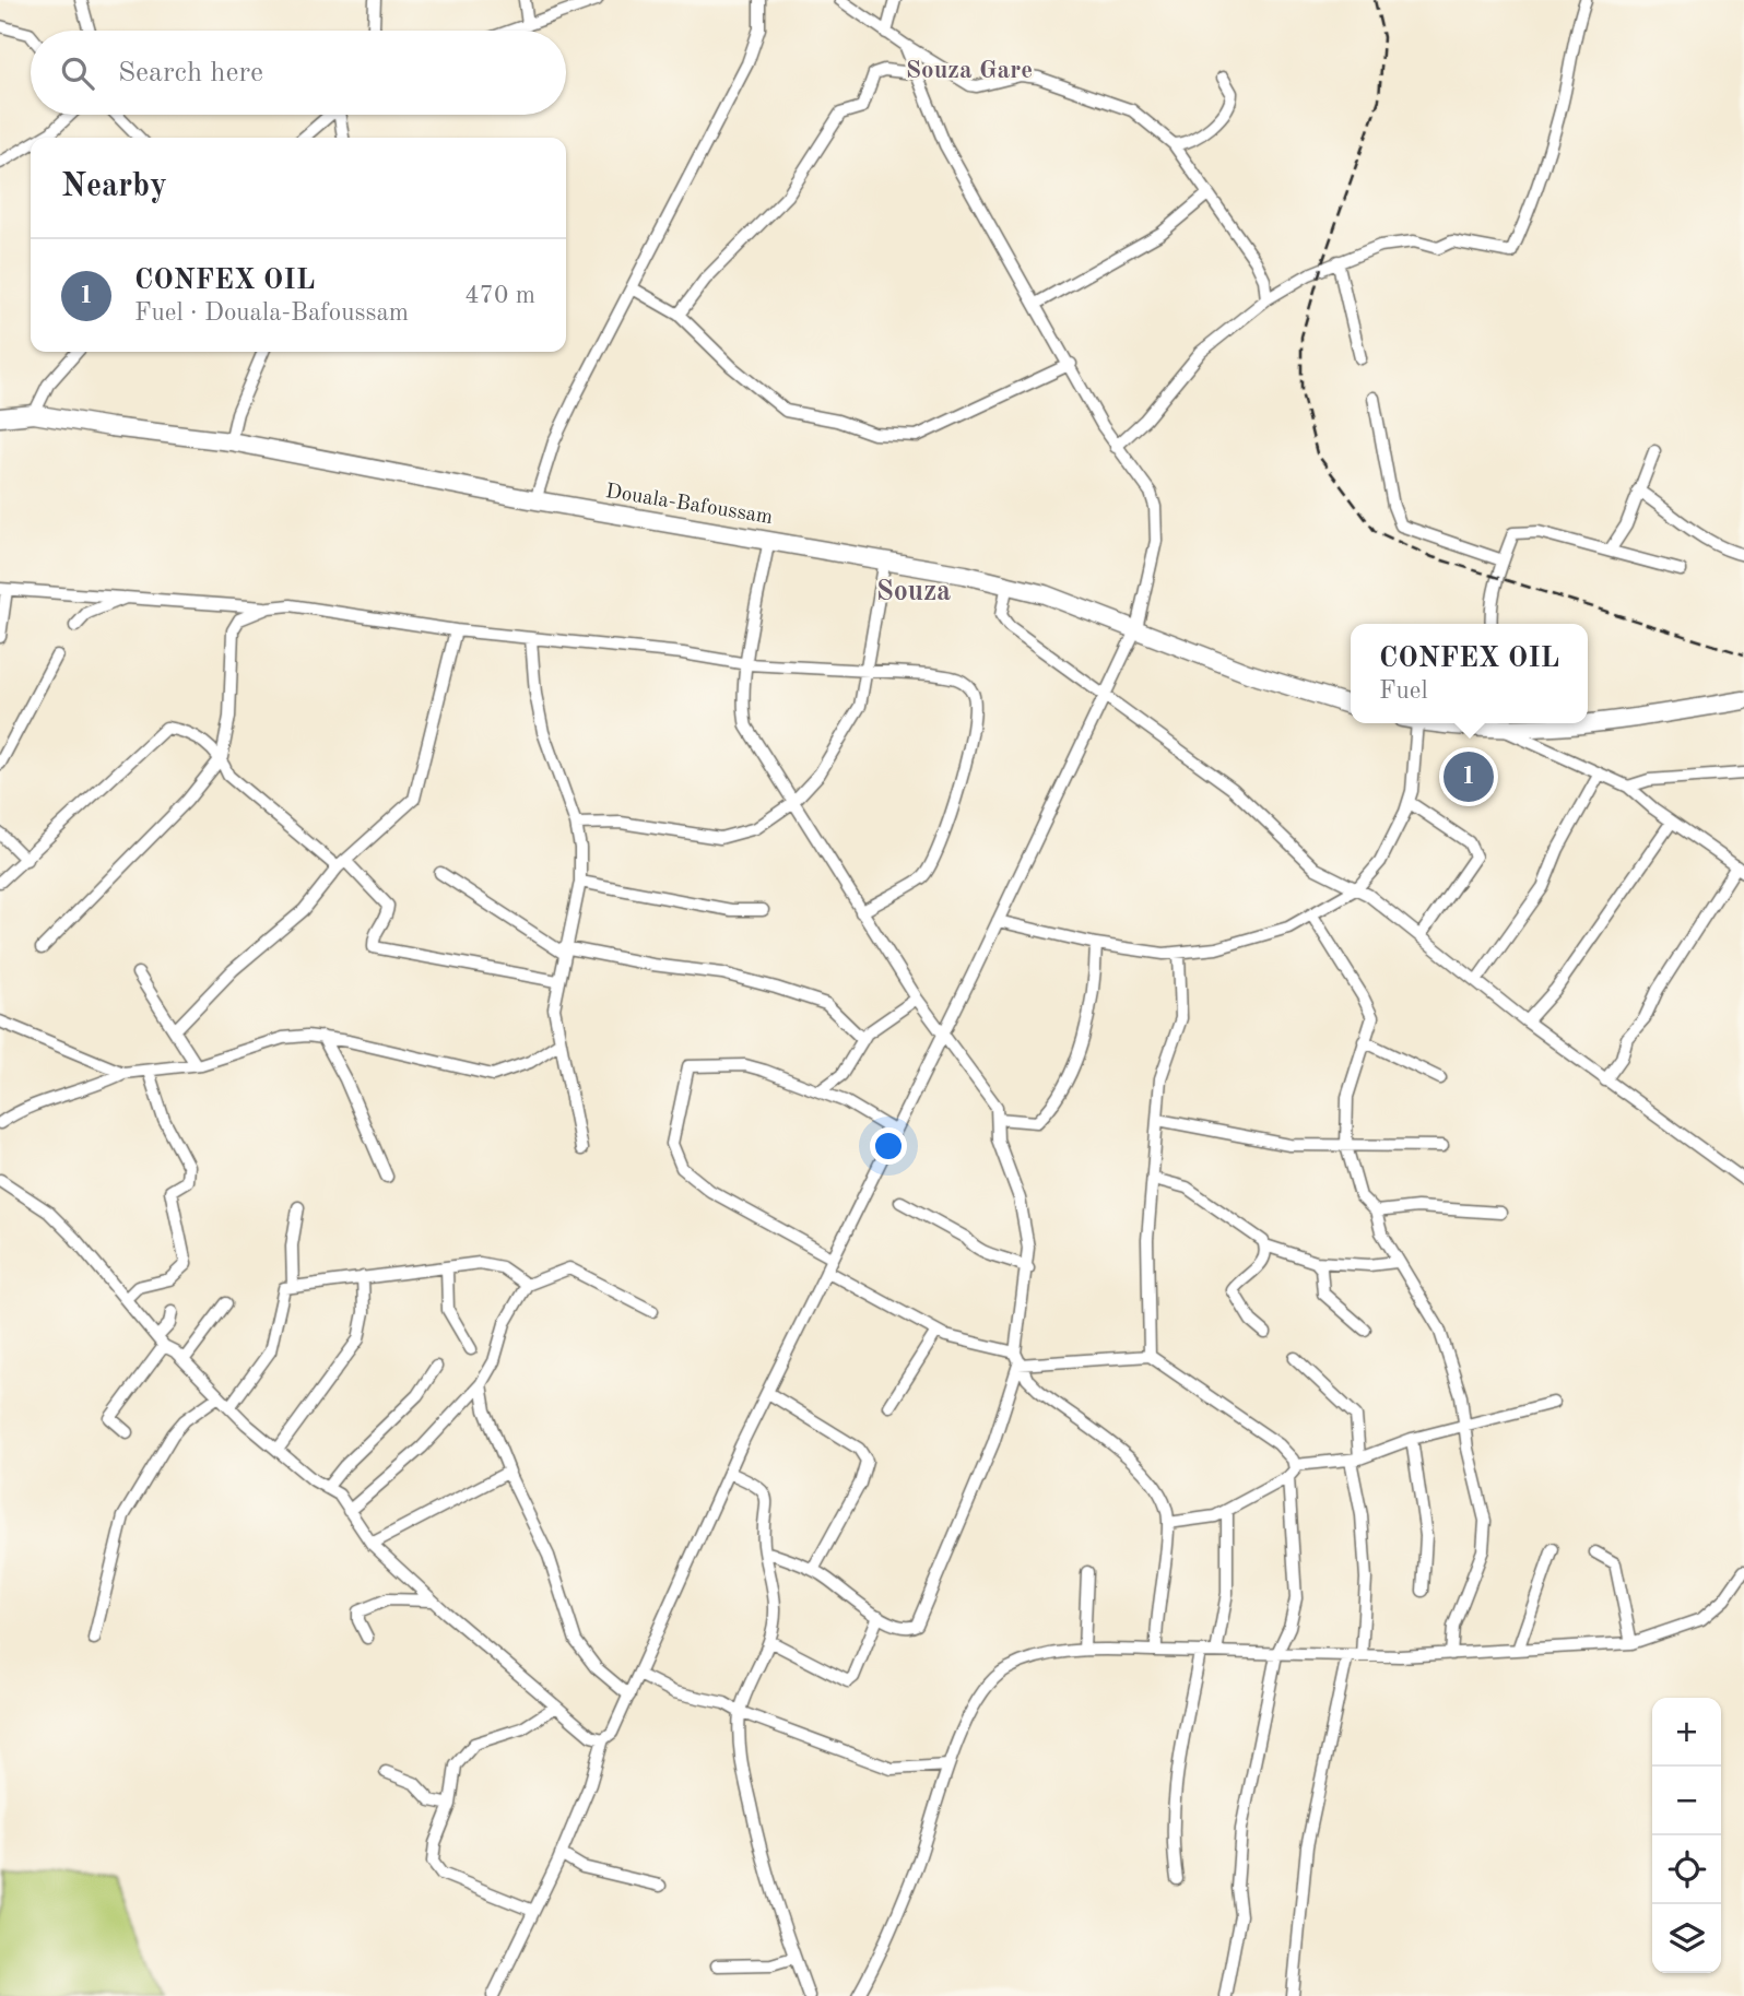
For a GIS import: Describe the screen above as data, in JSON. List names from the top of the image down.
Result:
{
  "streets": {
    "highway": ["Douala-Bafoussam"]
  },
  "districts": ["Souza Gare", "Souza"],
  "page": {
    "search": "Search here",
    "heading": "Nearby",
    "list": [
      {
        "mark": "1",
        "name": "CONFEX OIL",
        "note": "Fuel · Douala-Bafoussam",
        "value": "470 m"
      }
    ],
    "popup": ["CONFEX OIL", "Fuel"],
    "pins": "1",
    "map_buttons": ["+", "−"]
  }
}
